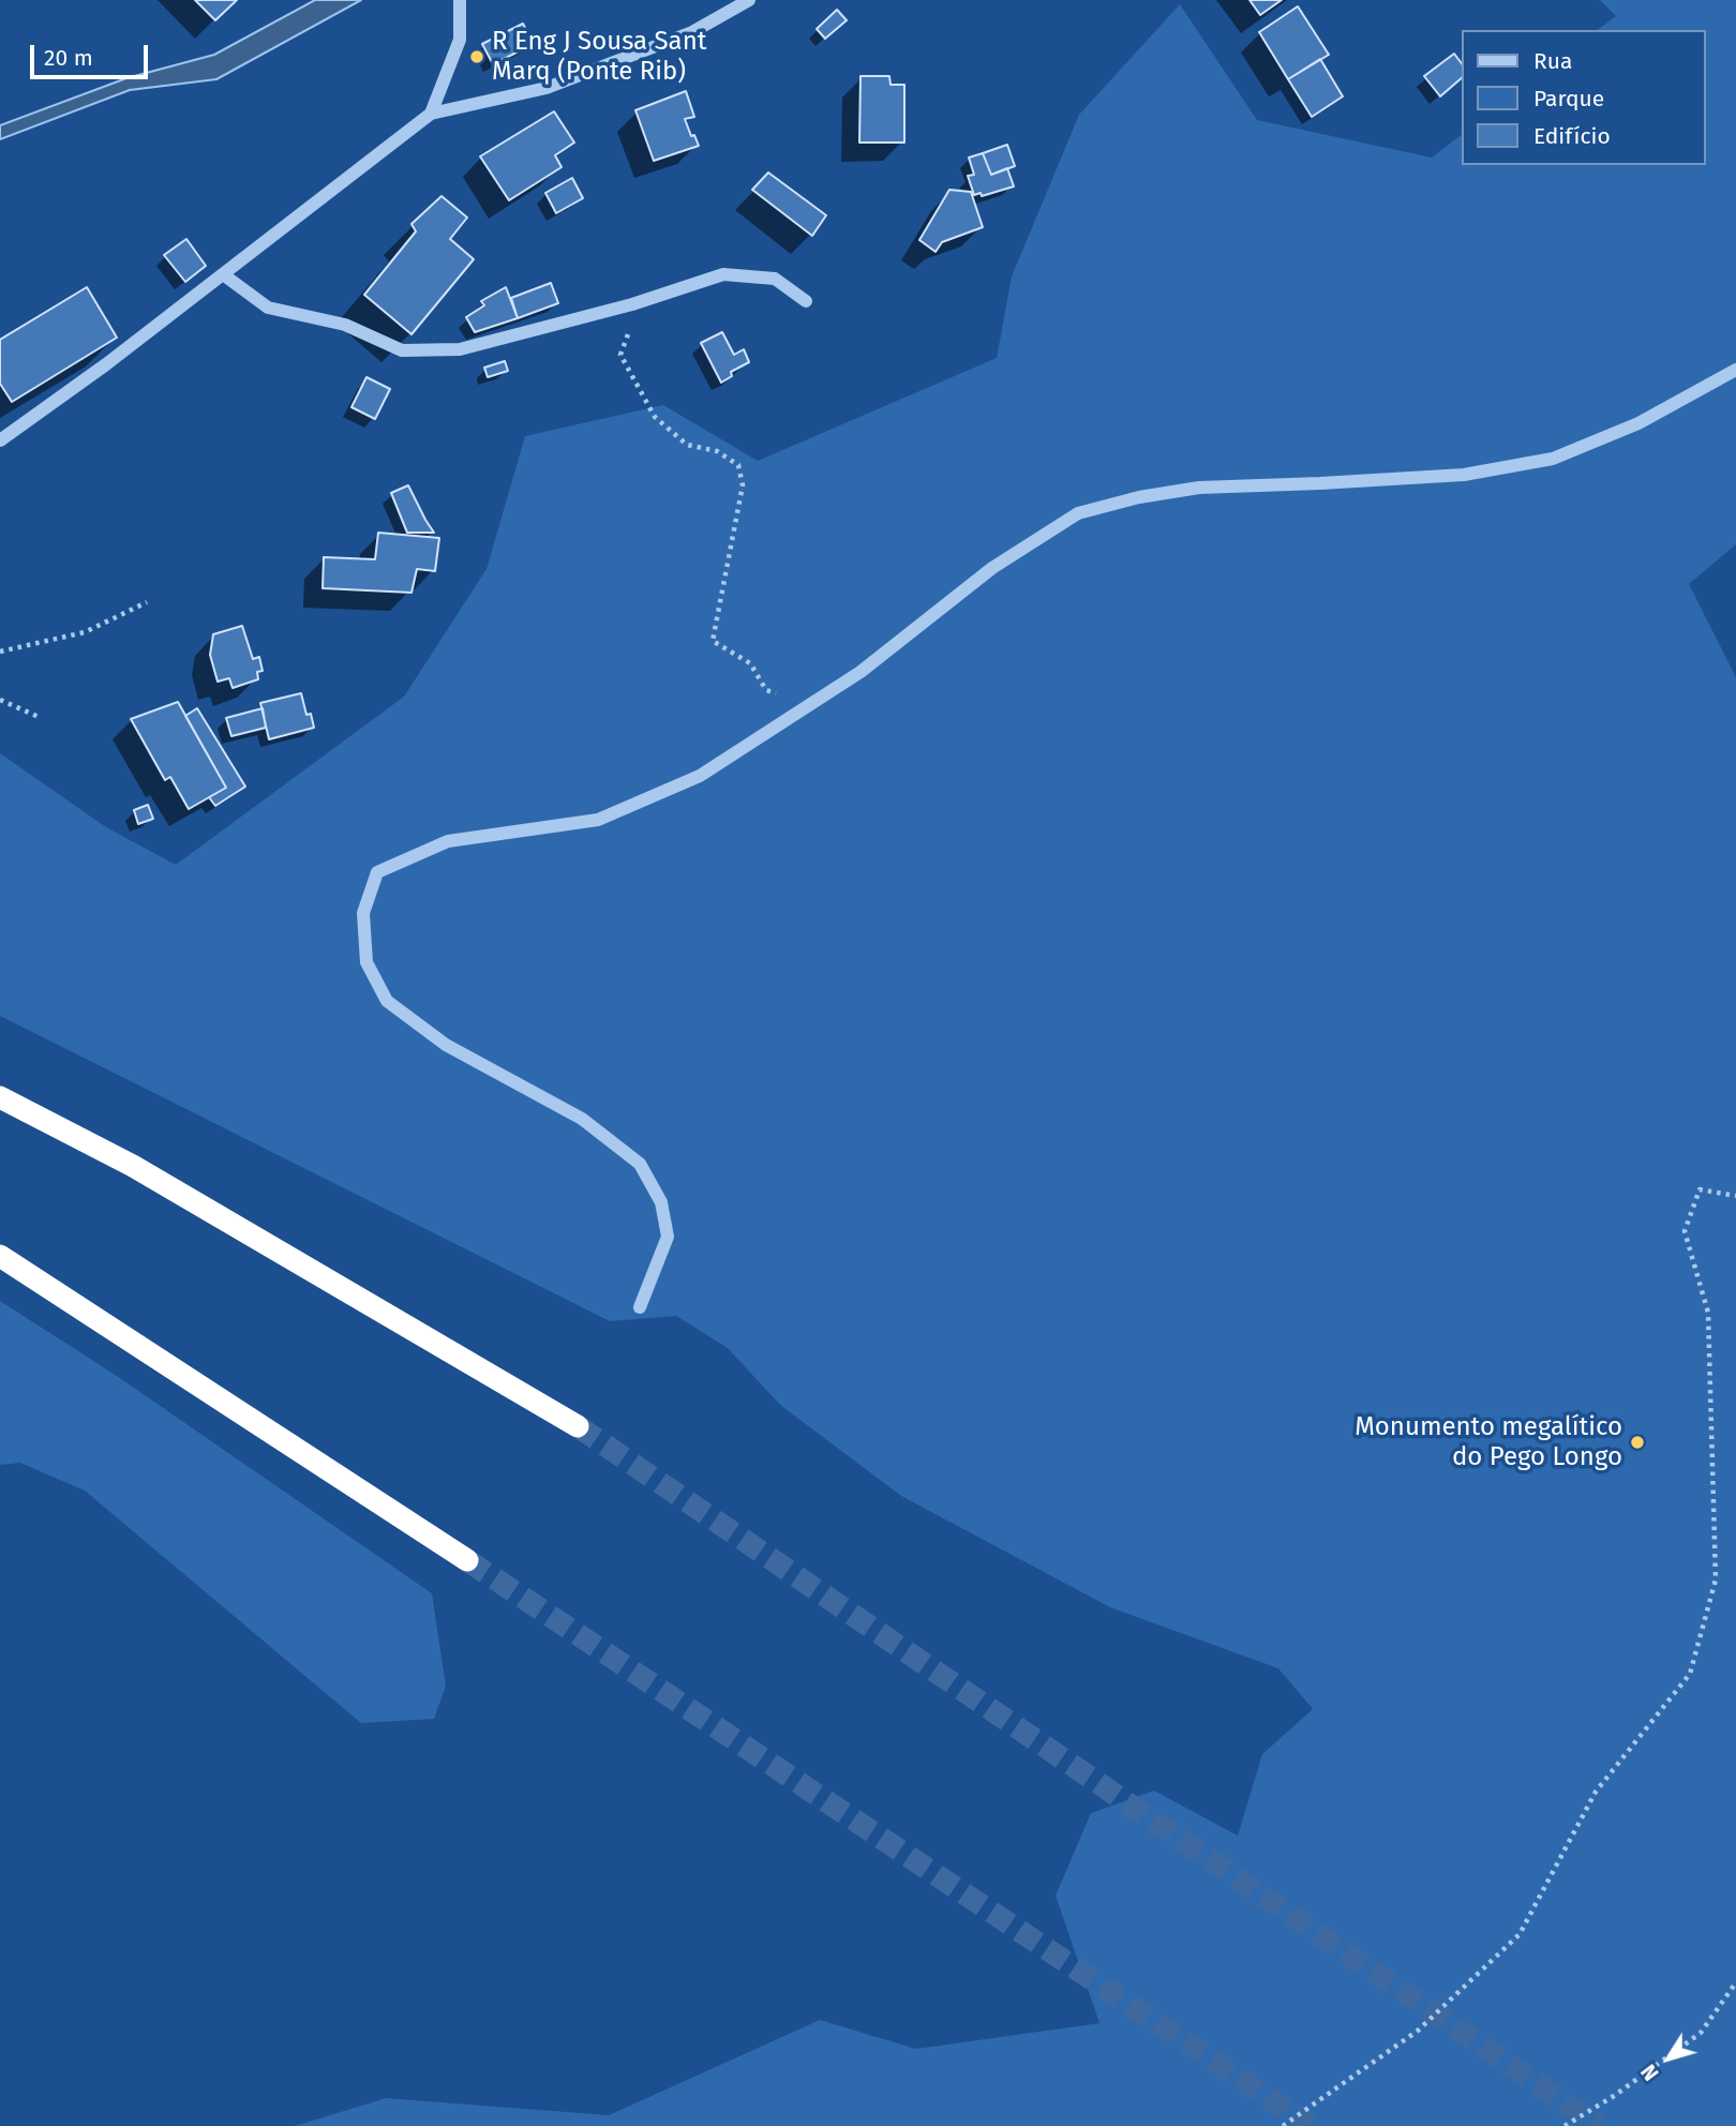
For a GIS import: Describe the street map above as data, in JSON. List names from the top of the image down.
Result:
{
  "places": ["R Eng J Sousa Sant Marq (Ponte Rib)", "Monumento megalítico do Pego Longo"],
  "legend": ["Rua", "Parque", "Edifício"],
  "scale_bar": "20 m",
  "north": "bottom left"
}
